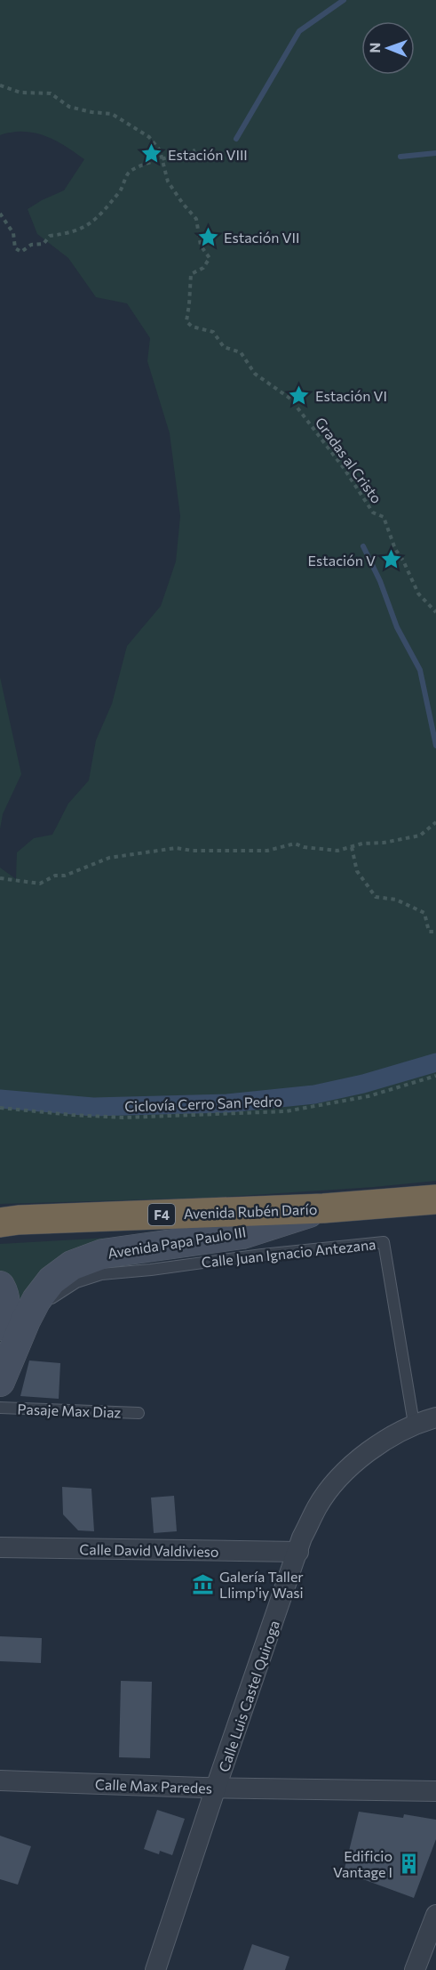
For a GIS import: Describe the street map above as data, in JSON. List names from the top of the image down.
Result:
{
  "streets": {
    "highway": ["Avenida Rubén Darío", "F4"],
    "main road": ["Avenida Papa Paulo III"],
    "street": ["Calle David Valdivieso", "Calle Luis Castel Quiroga", "Calle Max Paredes"],
    "lane": ["Calle Juan Ignacio Antezana", "Pasaje Max Diaz"],
    "path": ["Gradas al Cristo", "Ciclovía Cerro San Pedro"]
  },
  "crossings": [
    ["Avenida Rubén Darío", "Avenida Papa Paulo III"],
    ["Avenida Papa Paulo III", "Calle Juan Ignacio Antezana"],
    ["Calle Juan Ignacio Antezana", "Calle Luis Castel Quiroga"],
    ["Calle David Valdivieso", "Calle Luis Castel Quiroga"],
    ["Calle Luis Castel Quiroga", "Calle Max Paredes"]
  ],
  "places": {
    "place": [
      "Estación VIII",
      "Estación VII",
      "Estación VI",
      "Estación V"
    ],
    "museum": ["Galería Taller Llimp'iy Wasi"],
    "building": ["Edificio Vantage I"]
  },
  "north": "left"
}
